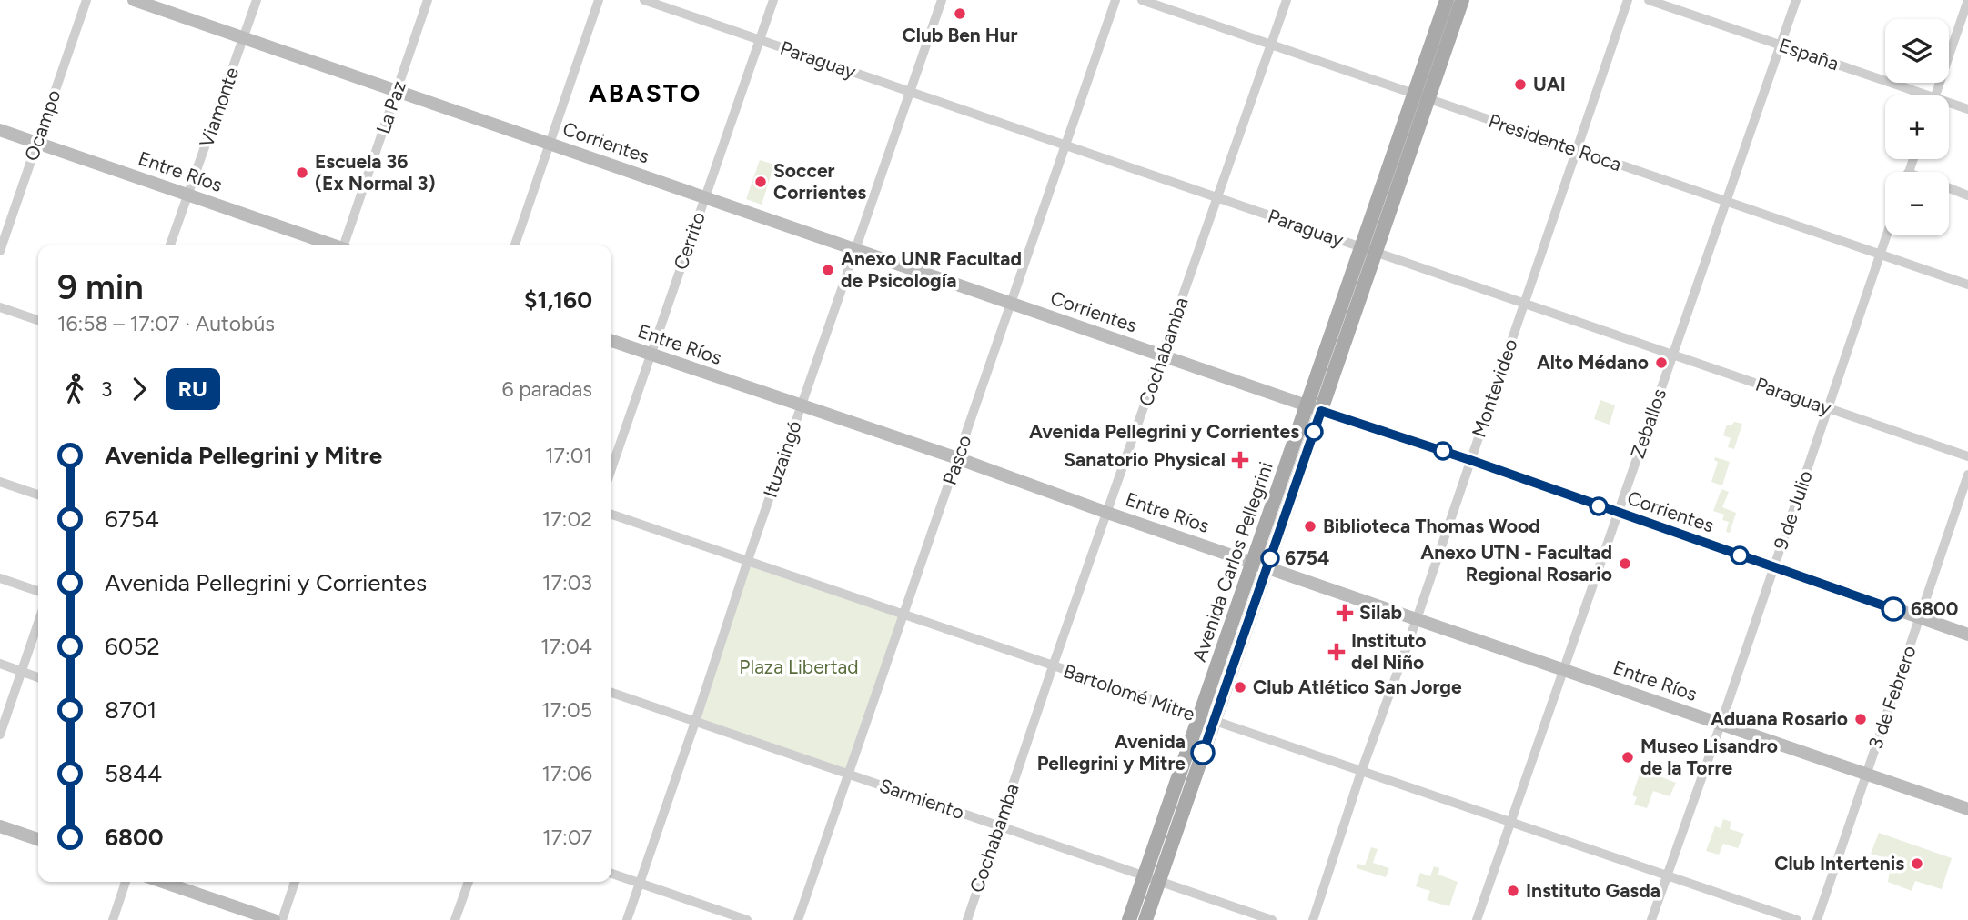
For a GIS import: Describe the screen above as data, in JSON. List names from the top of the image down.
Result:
{
  "streets": {
    "main road": ["Corrientes", "Entre Ríos", "Avenida Carlos Pellegrini"],
    "street": [
      "España",
      "Paraguay",
      "Viamonte",
      "La Paz",
      "Ocampo",
      "Presidente Roca",
      "Cerrito",
      "Cochabamba",
      "Montevideo",
      "Zeballos",
      "Ituzaingó",
      "Pasco",
      "9 de Julio",
      "Bartolomé Mitre",
      "3 de Febrero",
      "Sarmiento"
    ]
  },
  "crossings": [
    ["España", "Zeballos"],
    ["Paraguay", "Cerrito"],
    ["Paraguay", "Cochabamba"],
    ["Paraguay", "Montevideo"],
    ["Paraguay", "Zeballos"],
    ["Paraguay", "Ituzaingó"],
    ["Paraguay", "Pasco"],
    ["Paraguay", "9 de Julio"],
    ["Paraguay", "Avenida Carlos Pellegrini"],
    ["Viamonte", "Corrientes"],
    ["Viamonte", "Entre Ríos"],
    ["La Paz", "Corrientes"],
    ["Ocampo", "Entre Ríos"],
    ["Corrientes", "Cerrito"],
    ["Corrientes", "Cochabamba"],
    ["Corrientes", "Montevideo"],
    ["Corrientes", "Zeballos"],
    ["Corrientes", "Ituzaingó"],
    ["Corrientes", "Pasco"],
    ["Corrientes", "9 de Julio"],
    ["Corrientes", "Avenida Carlos Pellegrini"],
    ["Corrientes", "3 de Febrero"],
    ["Presidente Roca", "Cochabamba"],
    ["Presidente Roca", "Montevideo"],
    ["Presidente Roca", "Zeballos"],
    ["Presidente Roca", "9 de Julio"],
    ["Presidente Roca", "Avenida Carlos Pellegrini"],
    ["Entre Ríos", "Cerrito"],
    ["Entre Ríos", "Cochabamba"],
    ["Entre Ríos", "Montevideo"],
    ["Entre Ríos", "Zeballos"],
    ["Entre Ríos", "Ituzaingó"],
    ["Entre Ríos", "Pasco"],
    ["Entre Ríos", "9 de Julio"],
    ["Entre Ríos", "Avenida Carlos Pellegrini"],
    ["Entre Ríos", "3 de Febrero"],
    ["Cochabamba", "Bartolomé Mitre"],
    ["Cochabamba", "Sarmiento"],
    ["Montevideo", "Bartolomé Mitre"],
    ["Zeballos", "Bartolomé Mitre"],
    ["Ituzaingó", "Bartolomé Mitre"],
    ["Ituzaingó", "Sarmiento"],
    ["Pasco", "Bartolomé Mitre"],
    ["Pasco", "Sarmiento"],
    ["9 de Julio", "Bartolomé Mitre"],
    ["Avenida Carlos Pellegrini", "Bartolomé Mitre"],
    ["Avenida Carlos Pellegrini", "Sarmiento"]
  ],
  "districts": ["ABASTO"],
  "parks": ["Plaza Libertad"],
  "places": {
    "other": [
      "Club Ben Hur",
      "UAI",
      "Escuela 36 (Ex Normal 3)",
      "Soccer Corrientes",
      "Anexo UNR Facultad de Psicología",
      "Alto Médano",
      "Avenida Pellegrini y Corrientes",
      "Biblioteca Thomas Wood",
      "6754",
      "Anexo UTN - Facultad Regional Rosario",
      "6800",
      "Club Atlético San Jorge",
      "Aduana Rosario",
      "Avenida Pellegrini y Mitre",
      "Museo Lisandro de la Torre",
      "Club Intertenis",
      "Instituto Gasda"
    ],
    "health": ["Sanatorio Physical", "Silab", "Instituto del Niño"]
  },
  "lines": ["bus line RU"],
  "page": {
    "map_buttons": ["+", "−"],
    "heading": ["9 min", "16:58 – 17:07 · Autobús", "$1,160"],
    "legs": ["3", "RU", "6 paradas"],
    "list": [
      {
        "name": "Avenida Pellegrini y Mitre",
        "value": "17:01"
      },
      {
        "name": "6754",
        "value": "17:02"
      },
      {
        "name": "Avenida Pellegrini y Corrientes",
        "value": "17:03"
      },
      {
        "name": "6052",
        "value": "17:04"
      },
      {
        "name": "8701",
        "value": "17:05"
      },
      {
        "name": "5844",
        "value": "17:06"
      },
      {
        "name": "6800",
        "value": "17:07"
      }
    ]
  }
}
